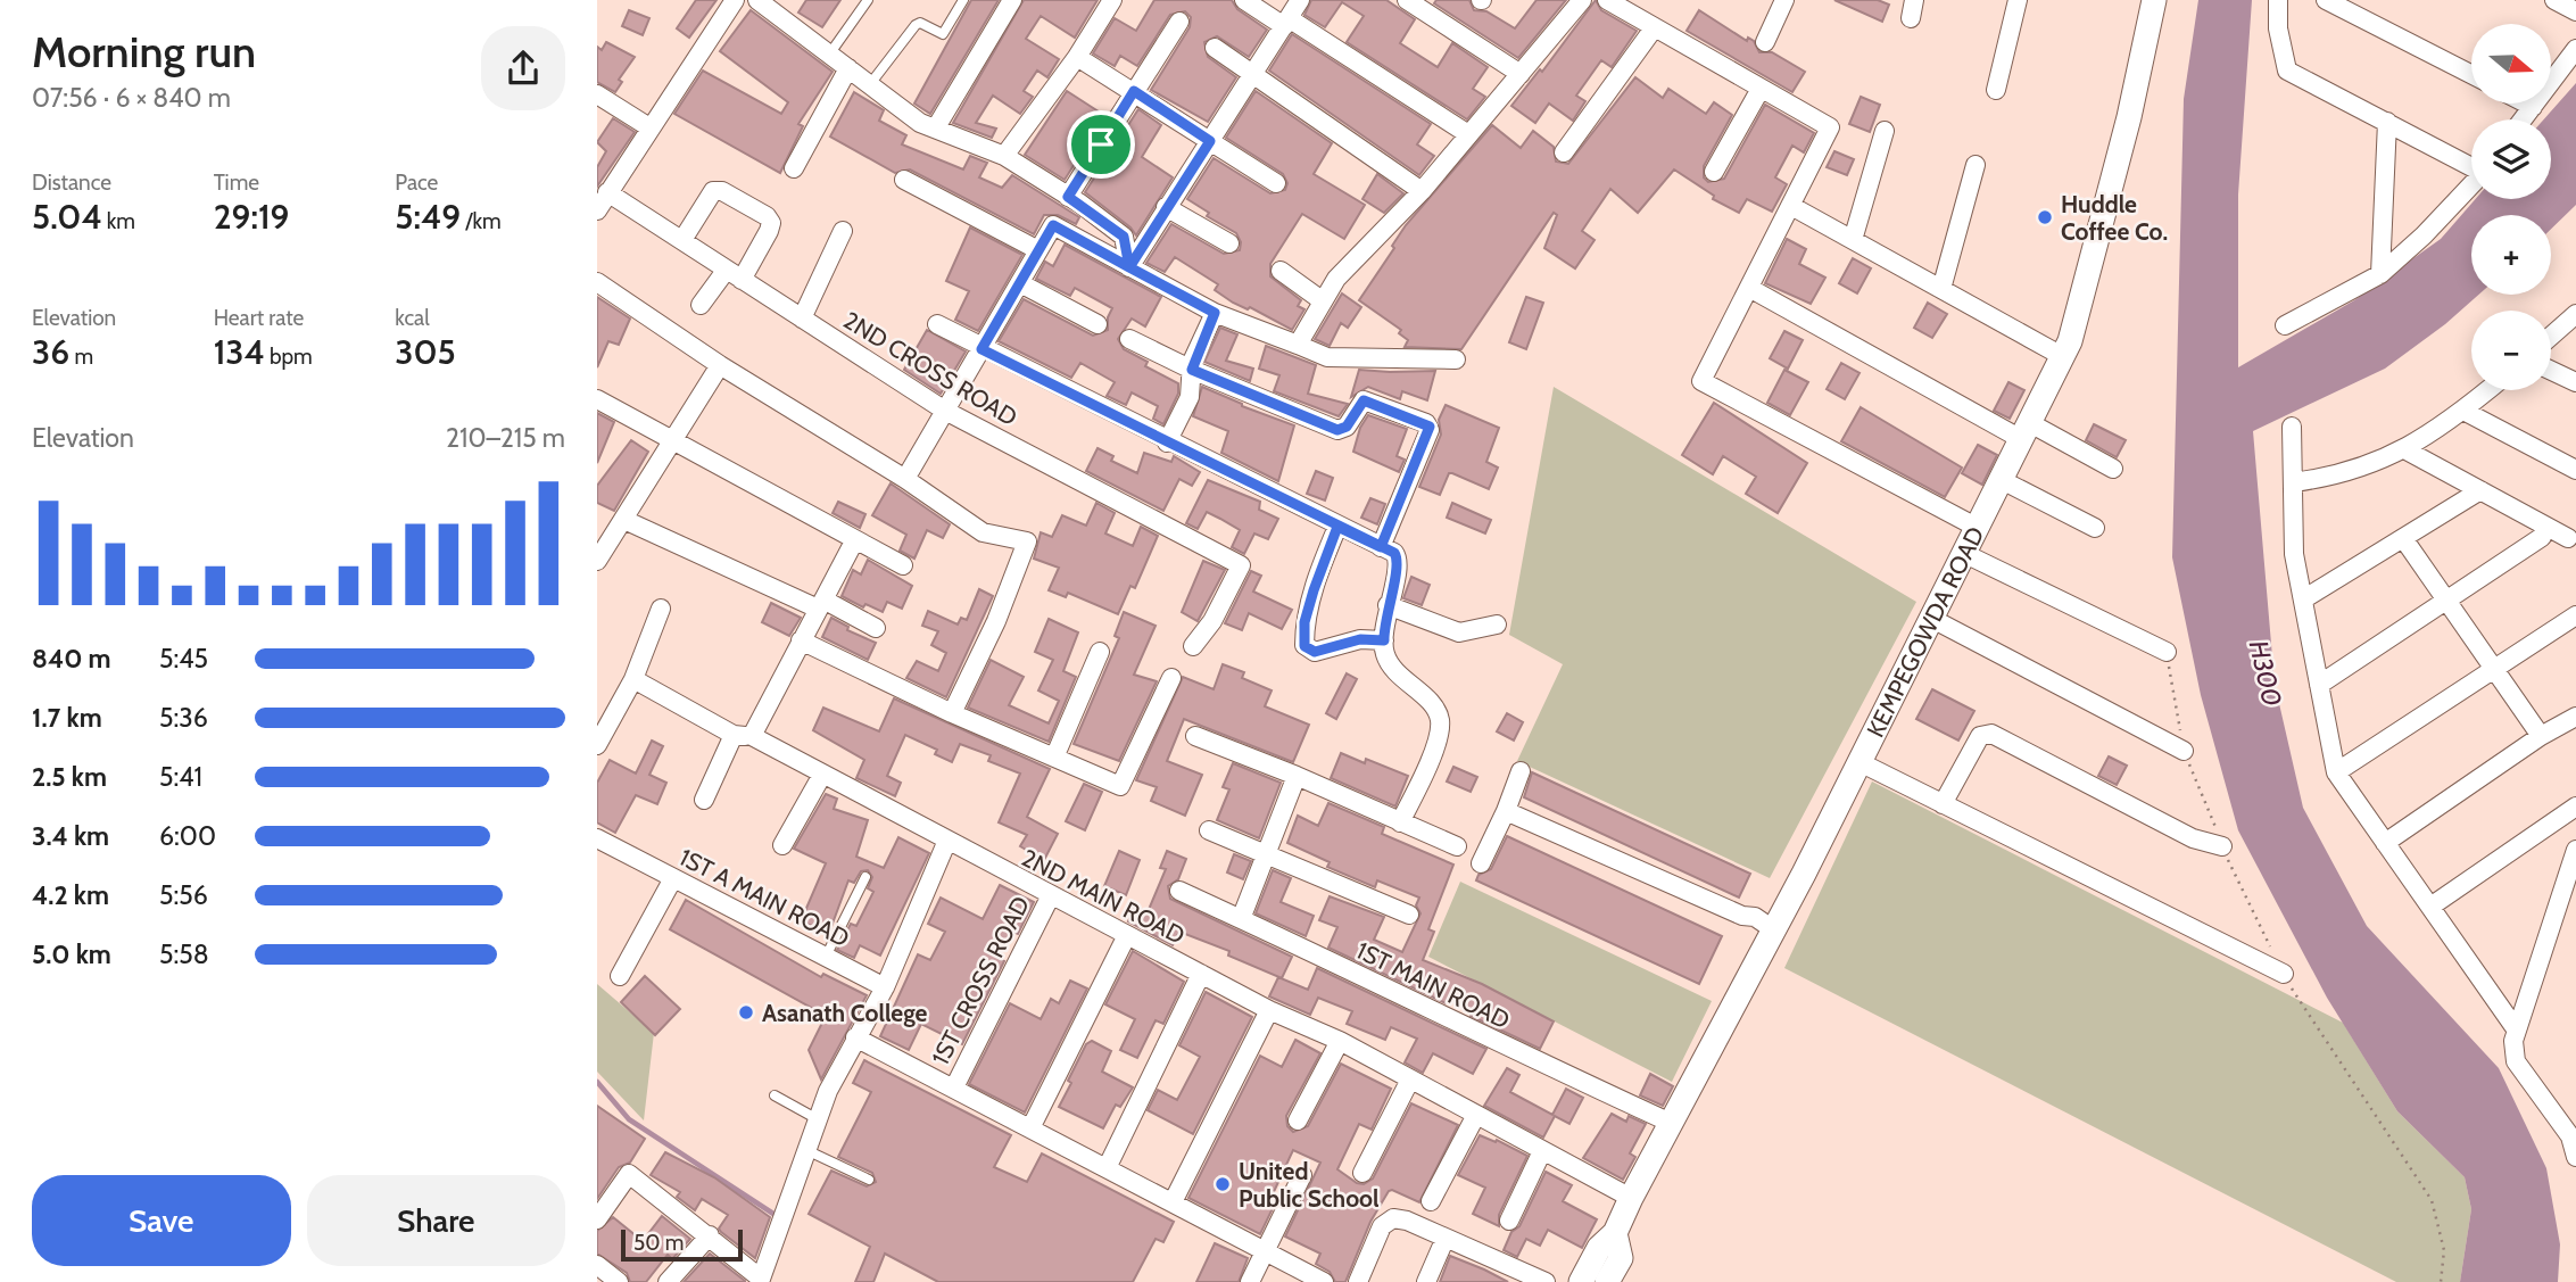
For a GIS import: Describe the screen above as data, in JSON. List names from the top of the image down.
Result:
{
  "streets": {
    "street": [
      "2ND CROSS ROAD",
      "KEMPEGOWDA ROAD",
      "2ND MAIN ROAD",
      "1ST A MAIN ROAD",
      "1ST CROSS ROAD",
      "1ST MAIN ROAD"
    ]
  },
  "crossings": [
    ["KEMPEGOWDA ROAD", "2ND MAIN ROAD"],
    ["KEMPEGOWDA ROAD", "1ST MAIN ROAD"],
    ["2ND MAIN ROAD", "1ST CROSS ROAD"]
  ],
  "water": ["H300"],
  "places": ["Huddle Coffee Co.", "Asanath College", "United Public School"],
  "scale_bar": "50 m",
  "north": "right",
  "page": {
    "heading": ["Morning run", "07:56 · 6 × 840 m"],
    "map_buttons": ["+", "−"],
    "stats": [
      ["Distance", "5.04 km"],
      ["Time", "29:19"],
      ["Pace", "5:49 /km"],
      ["Elevation", "36 m"],
      ["Heart rate", "134 bpm"],
      ["kcal", "305"]
    ],
    "chart": ["Elevation", "210–215 m"],
    "list": [
      {
        "name": "840 m",
        "note": "5:45"
      },
      {
        "name": "1.7 km",
        "note": "5:36"
      },
      {
        "name": "2.5 km",
        "note": "5:41"
      },
      {
        "name": "3.4 km",
        "note": "6:00"
      },
      {
        "name": "4.2 km",
        "note": "5:56"
      },
      {
        "name": "5.0 km",
        "note": "5:58"
      }
    ],
    "buttons": ["Save", "Share"],
    "scale": "50 m"
  }
}
